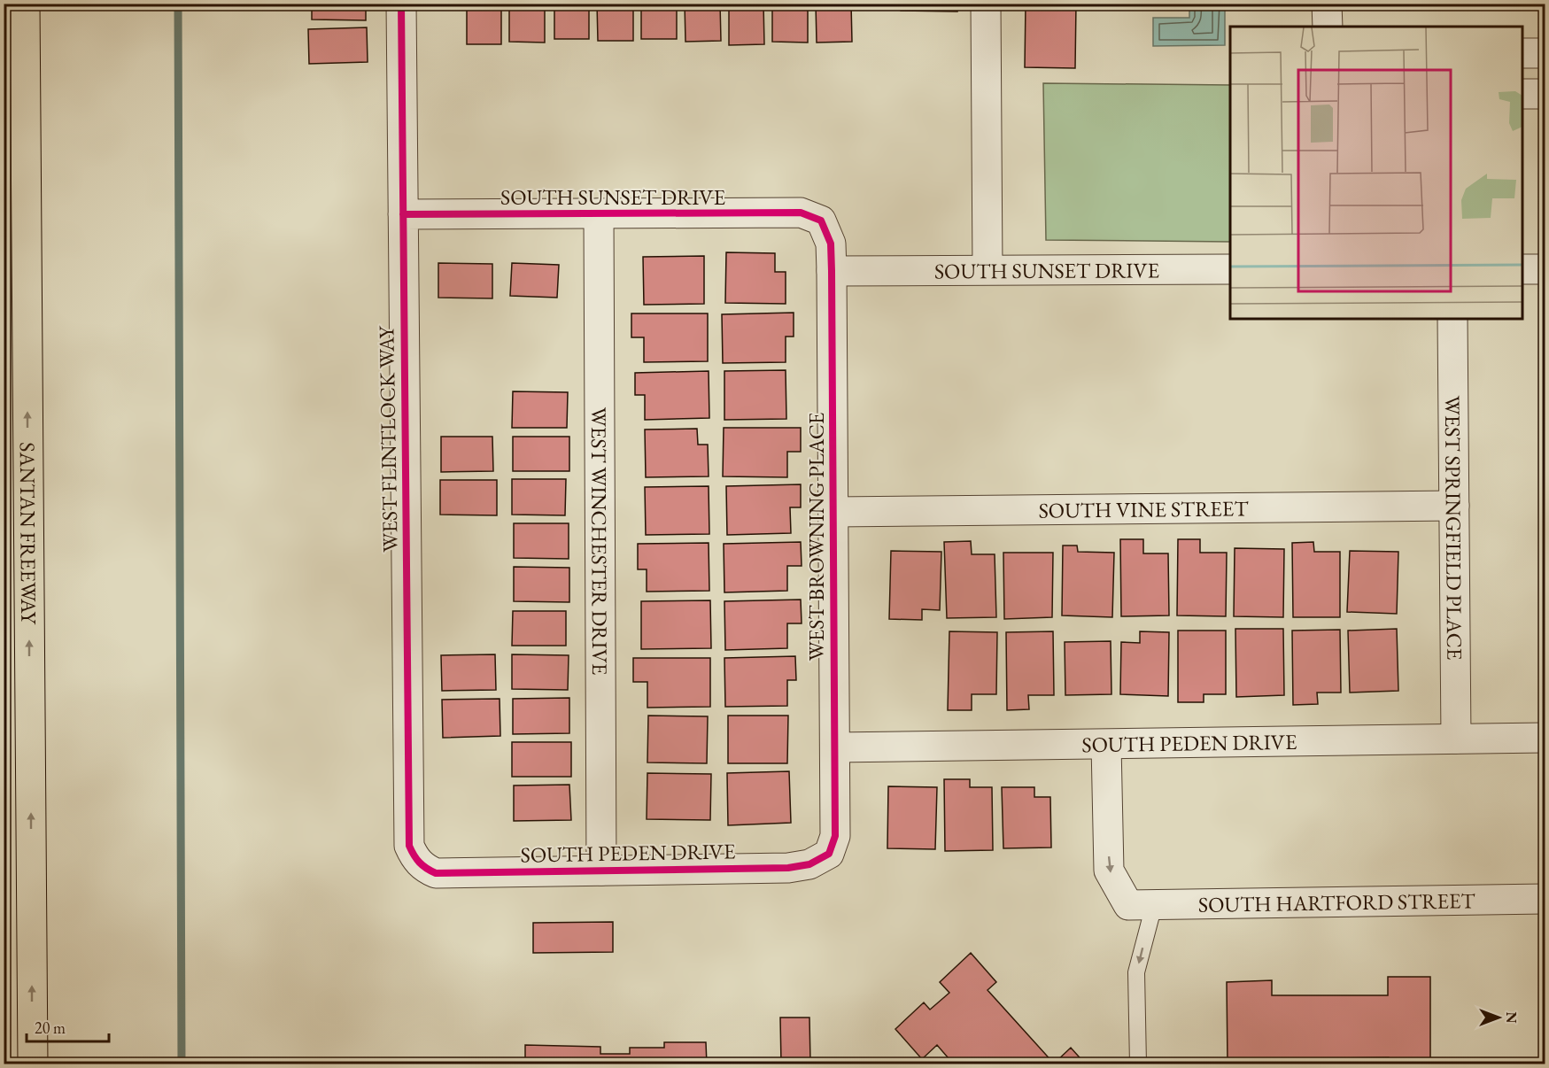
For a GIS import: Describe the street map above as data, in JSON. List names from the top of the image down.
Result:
{
  "streets": {
    "highway": ["SANTAN FREEWAY"],
    "street": [
      "SOUTH SUNSET DRIVE",
      "WEST FLINTLOCK WAY",
      "SOUTH VINE STREET",
      "WEST SPRINGFIELD PLACE",
      "WEST BROWNING PLACE",
      "WEST WINCHESTER DRIVE",
      "SOUTH PEDEN DRIVE",
      "SOUTH HARTFORD STREET"
    ]
  },
  "crossings": [
    ["SOUTH SUNSET DRIVE", "WEST FLINTLOCK WAY"],
    ["SOUTH SUNSET DRIVE", "WEST BROWNING PLACE"],
    ["SOUTH SUNSET DRIVE", "WEST WINCHESTER DRIVE"],
    ["WEST FLINTLOCK WAY", "SOUTH PEDEN DRIVE"],
    ["SOUTH VINE STREET", "WEST SPRINGFIELD PLACE"],
    ["SOUTH VINE STREET", "WEST BROWNING PLACE"],
    ["WEST SPRINGFIELD PLACE", "SOUTH PEDEN DRIVE"],
    ["WEST BROWNING PLACE", "SOUTH PEDEN DRIVE"],
    ["WEST WINCHESTER DRIVE", "SOUTH PEDEN DRIVE"]
  ],
  "one_way": ["SANTAN FREEWAY"],
  "scale_bar": "20 m",
  "north": "right"
}
